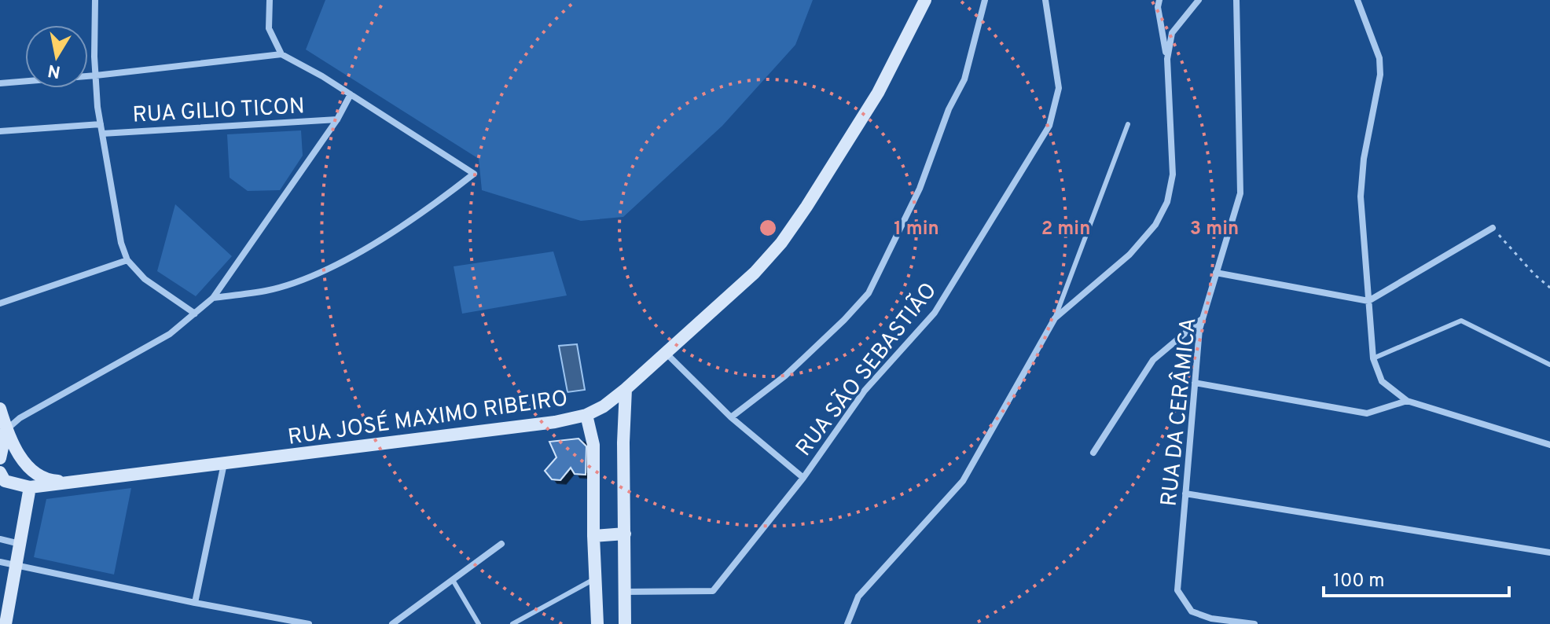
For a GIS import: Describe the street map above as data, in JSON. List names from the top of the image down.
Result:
{
  "streets": {
    "street": [
      "RUA GILIO TICON",
      "RUA SÃO SEBASTIÃO",
      "RUA DA CERÂMICA",
      "RUA JOSÉ MAXIMO RIBEIRO"
    ]
  },
  "scale_bar": "100 m",
  "north": "bottom",
  "rings": ["1 min", "2 min", "3 min"]
}
